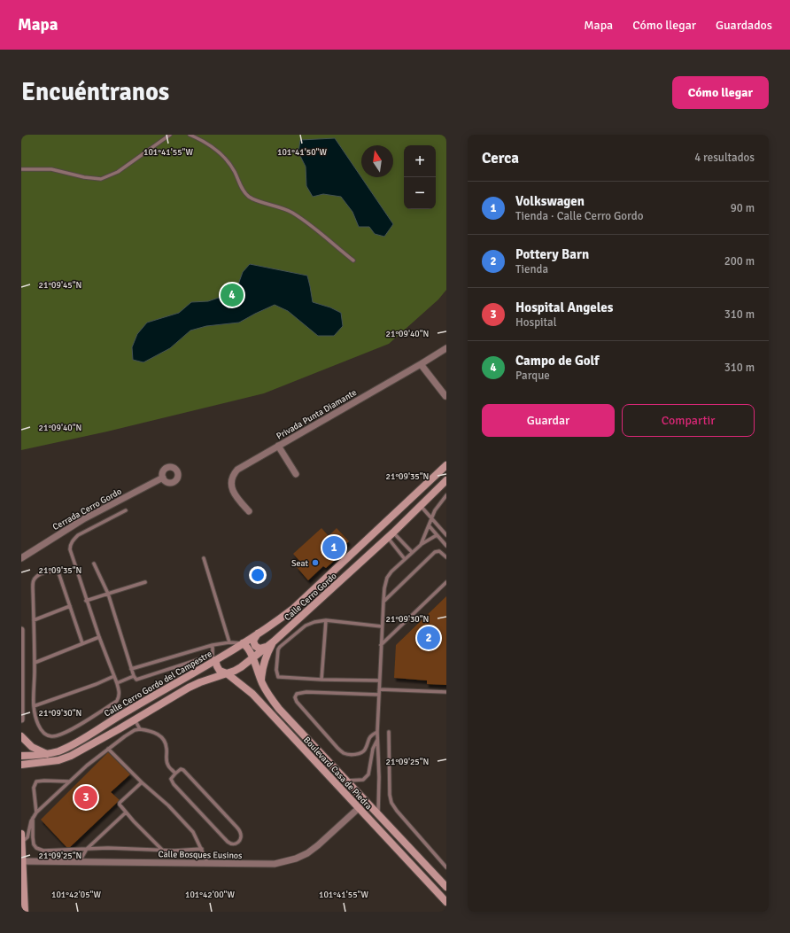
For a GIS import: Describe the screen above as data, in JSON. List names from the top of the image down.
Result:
{
  "streets": {
    "main road": ["Calle Cerro Gordo", "Calle Cerro Gordo del Campestre", "Boulevard Casa de Piedra"],
    "street": ["Privada Punta Diamante", "Cerrada Cerro Gordo", "Calle Bosques Eusinos"]
  },
  "crossings": [
    ["Calle Cerro Gordo", "Calle Cerro Gordo del Campestre"],
    ["Calle Cerro Gordo", "Boulevard Casa de Piedra"],
    ["Calle Cerro Gordo del Campestre", "Boulevard Casa de Piedra"],
    ["Boulevard Casa de Piedra", "Calle Bosques Eusinos"]
  ],
  "places": ["Seat"],
  "north": "top",
  "page": {
    "header": "Mapa",
    "nav": ["Mapa", "Cómo llegar", "Guardados"],
    "buttons": [
      "Cómo llegar",
      ["Guardar", "Compartir"]
    ],
    "title": "Encuéntranos",
    "heading": ["Cerca", "4 resultados"],
    "map_buttons": ["+", "−"],
    "list": [
      {
        "mark": "1",
        "name": "Volkswagen",
        "note": "Tienda · Calle Cerro Gordo",
        "value": "90 m"
      },
      {
        "mark": "2",
        "name": "Pottery Barn",
        "note": "Tienda",
        "value": "200 m"
      },
      {
        "mark": "3",
        "name": "Hospital Angeles",
        "note": "Hospital",
        "value": "310 m"
      },
      {
        "mark": "4",
        "name": "Campo de Golf",
        "note": "Parque",
        "value": "310 m"
      }
    ],
    "pins": [
      "4",
      "1",
      "2",
      "3"
    ]
  },
  "coordinates": [
    "101°41'55\"W",
    "101°41'50\"W",
    "21°09'45\"N",
    "21°09'40\"N",
    "21°09'35\"N",
    "21°09'30\"N",
    "21°09'25\"N",
    "101°42'05\"W",
    "101°42'00\"W"
  ]
}
